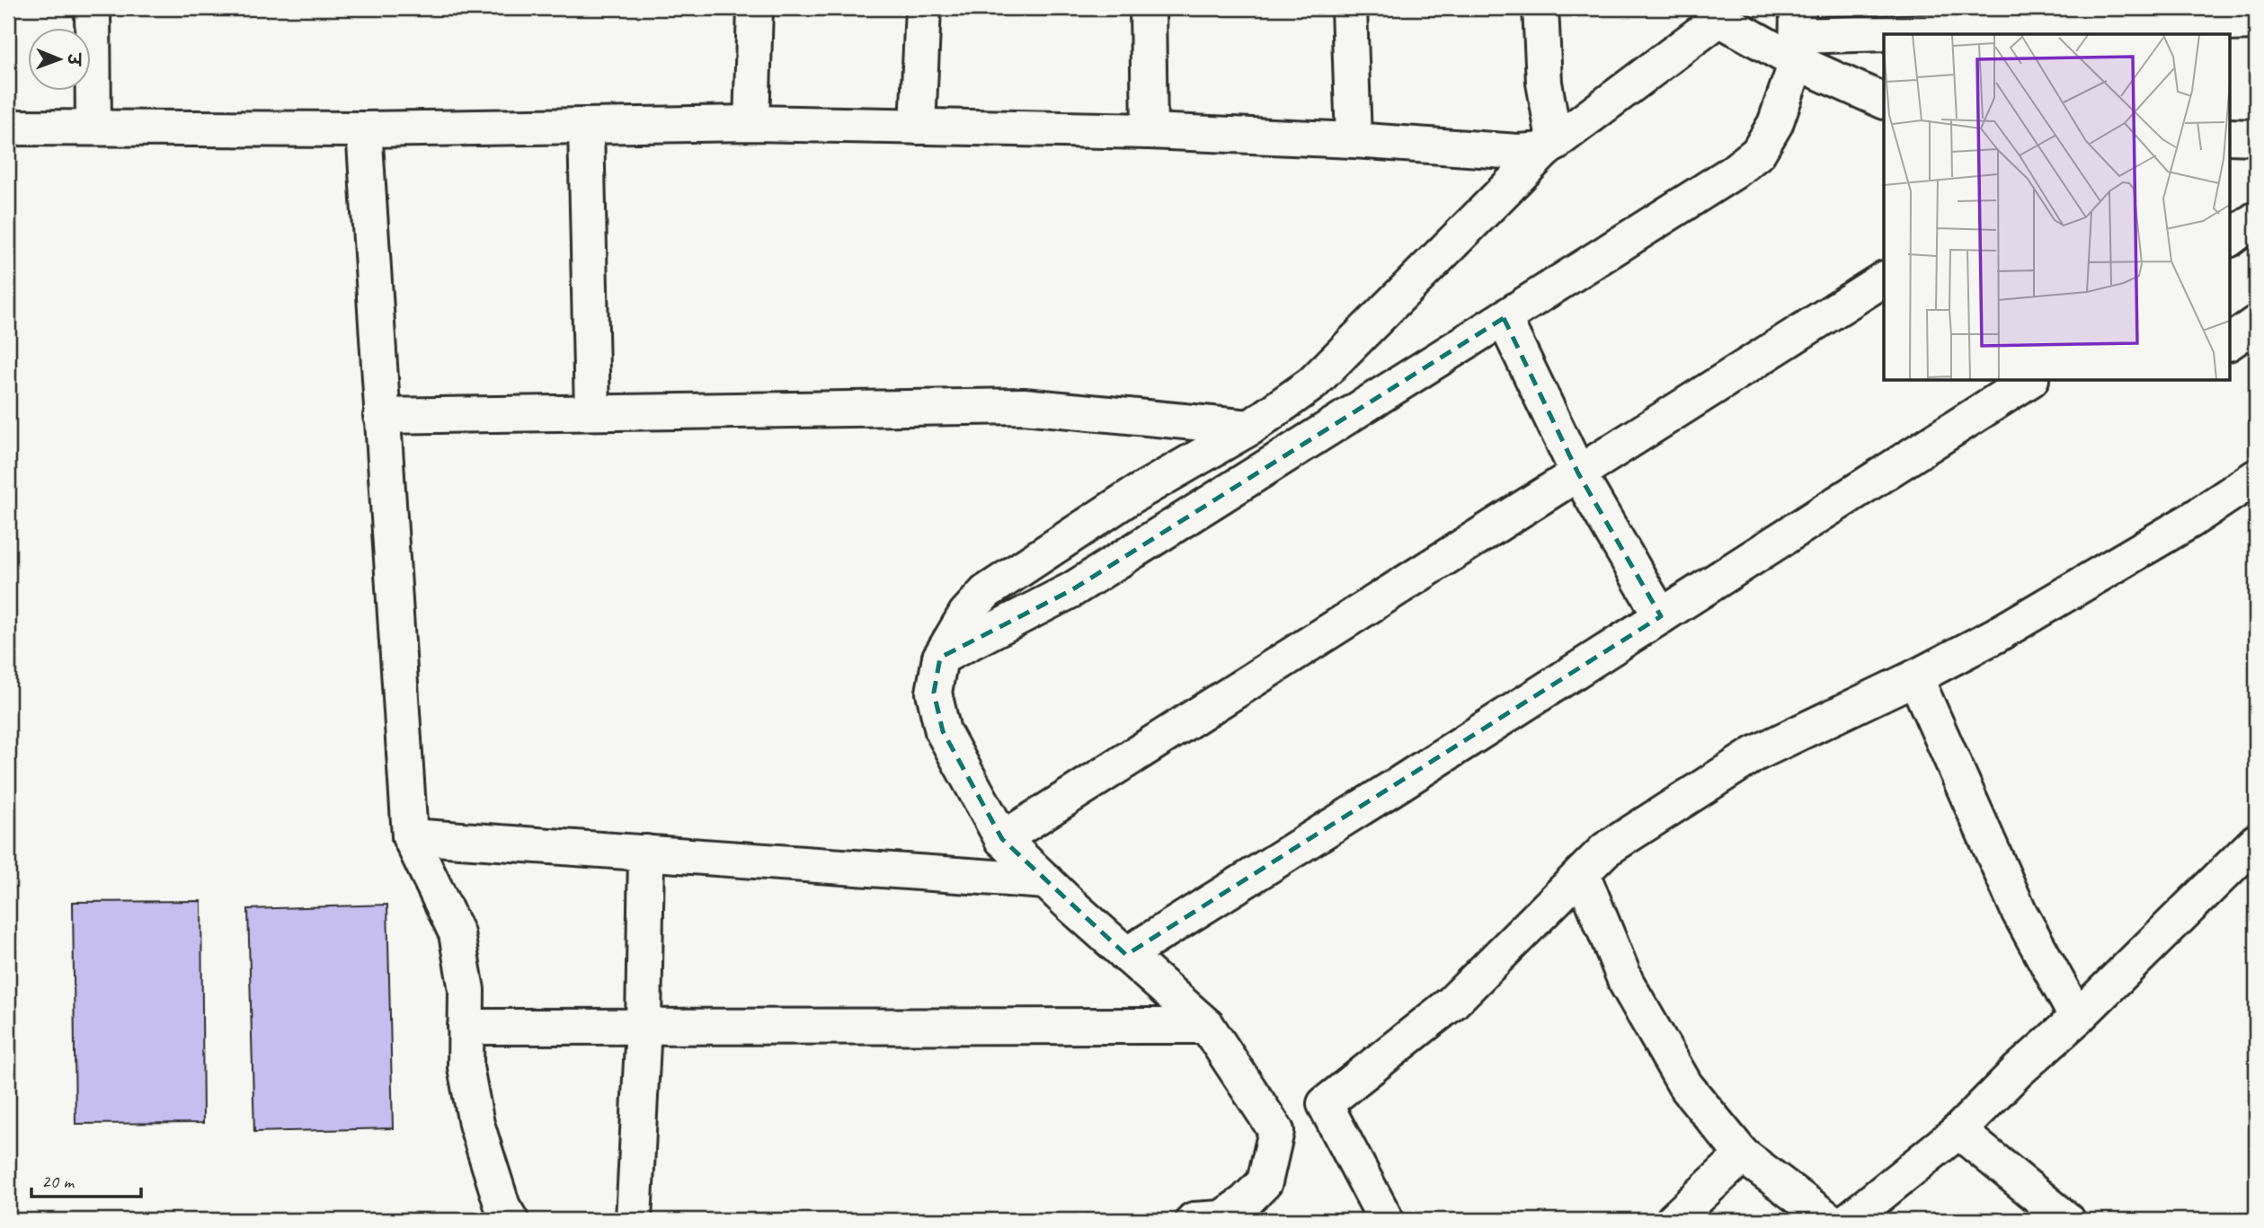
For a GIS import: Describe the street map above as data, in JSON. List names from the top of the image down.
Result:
{
  "scale_bar": "20 m",
  "north": "right"
}
